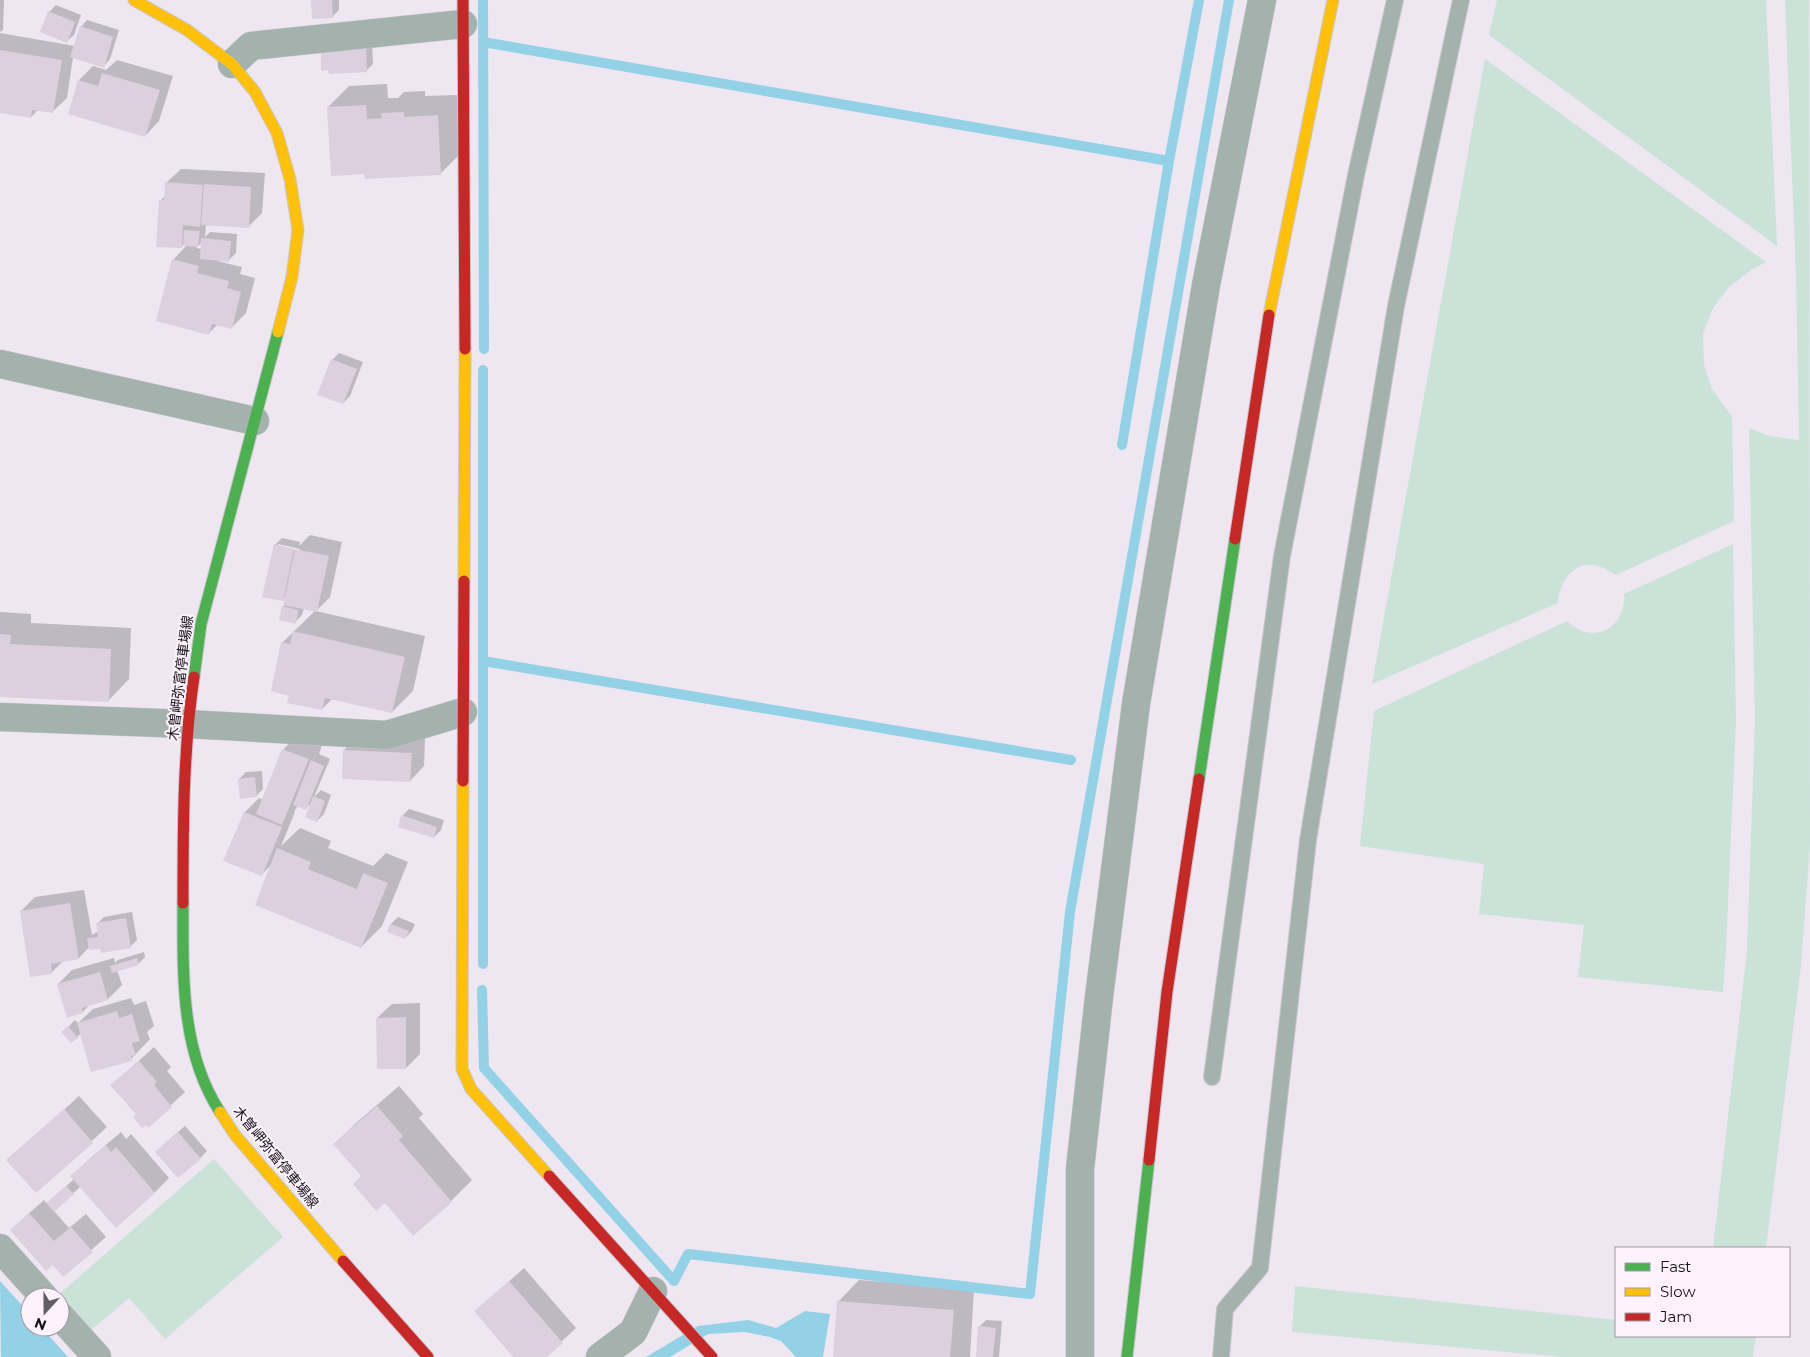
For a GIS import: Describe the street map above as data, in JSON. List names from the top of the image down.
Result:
{
  "streets": {
    "street": ["木曽岬弥富停車場線"]
  },
  "legend": ["Fast", "Slow", "Jam"],
  "north": "bottom"
}
